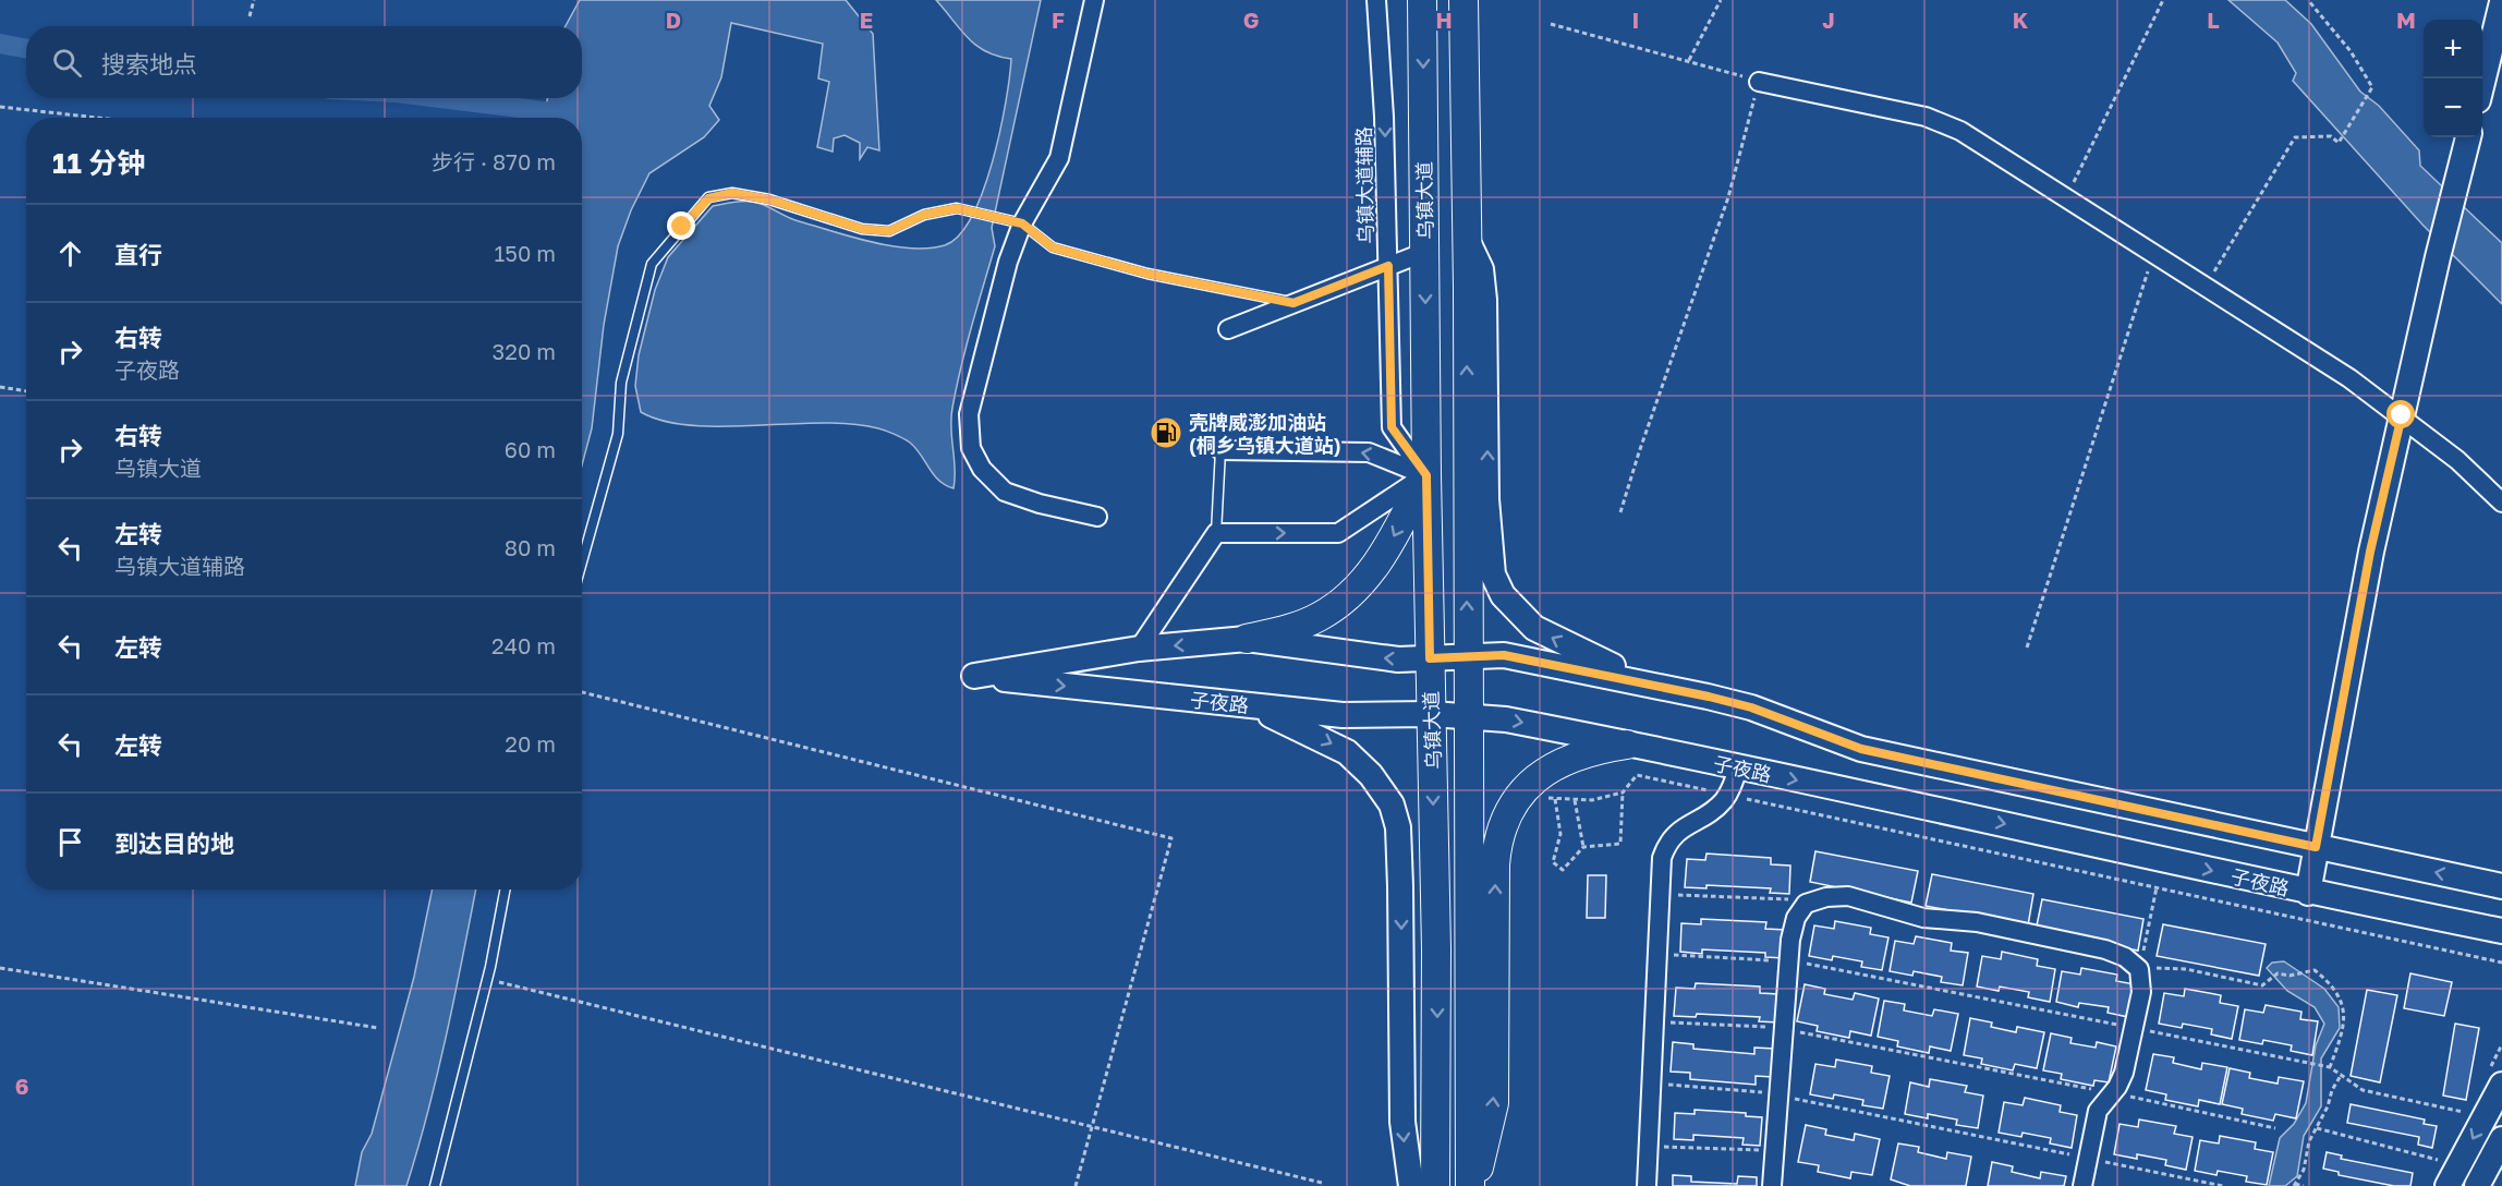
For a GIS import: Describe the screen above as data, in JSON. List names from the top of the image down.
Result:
{
  "streets": {
    "main road": ["乌镇大道", "子夜路"],
    "street": ["乌镇大道辅路"]
  },
  "crossings": [
    ["乌镇大道辅路", "乌镇大道"],
    ["乌镇大道", "子夜路"]
  ],
  "one_way": ["乌镇大道辅路"],
  "places": {
    "fuel station": ["壳牌威澎加油站 (桐乡乌镇大道站)"]
  },
  "page": {
    "map_buttons": ["+", "−"],
    "search": "搜索地点",
    "heading": ["11 分钟", "步行 · 870 m"],
    "list": [
      ["直行", "150 m"],
      ["右转", "子夜路", "320 m"],
      ["右转", "乌镇大道", "60 m"],
      ["左转", "乌镇大道辅路", "80 m"],
      ["左转", "240 m"],
      ["左转", "20 m"],
      "到达目的地"
    ]
  },
  "grid": {
    "columns": [
      "D",
      "E",
      "F",
      "G",
      "H",
      "I",
      "J",
      "K",
      "L",
      "M"
    ],
    "rows": ["6"]
  }
}
